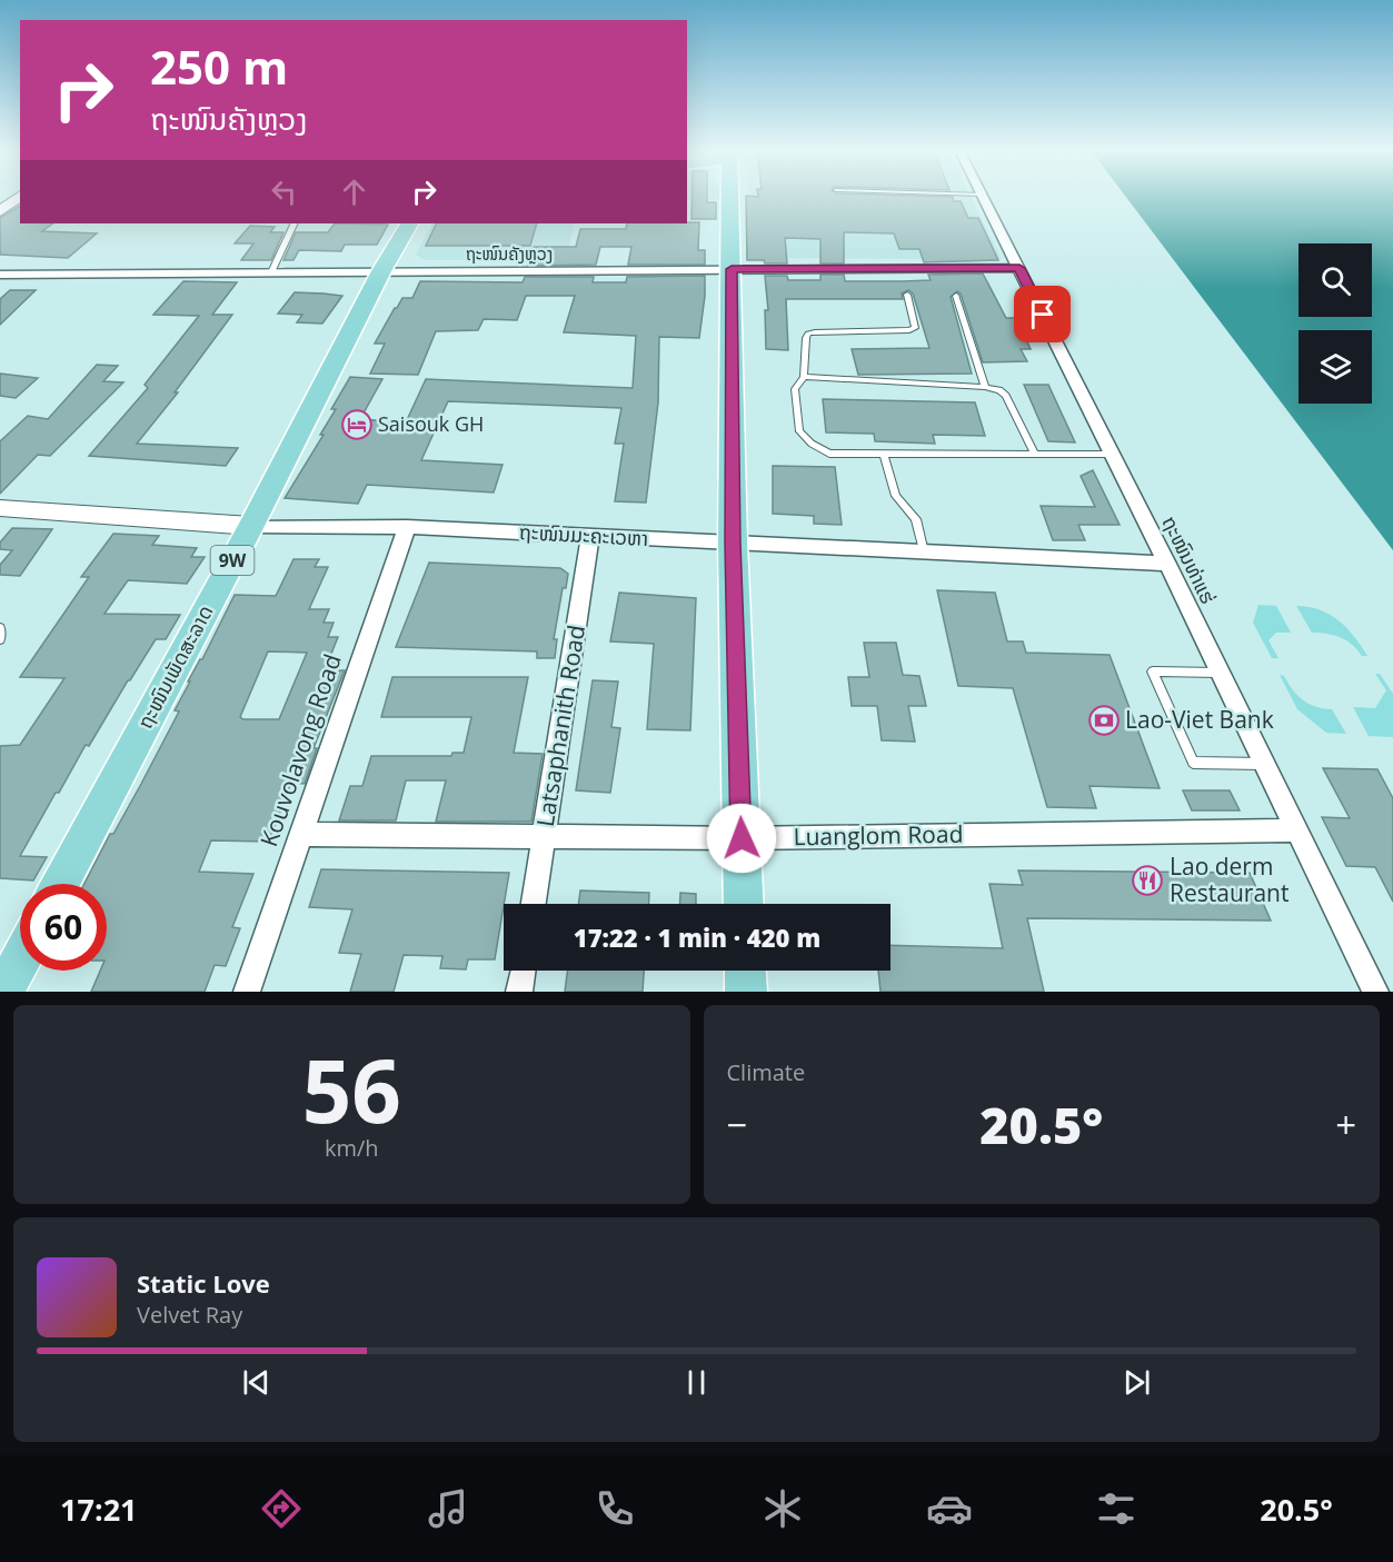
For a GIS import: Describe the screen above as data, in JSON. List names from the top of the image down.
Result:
{
  "streets": {
    "main road": ["9W", "ຖະໜົນເພັດສະລາດ"],
    "street": [
      "ຖະໜົນຄັງຫຼວງ",
      "ຖະໜົນມະຄະເວຫາ",
      "ຖະໜົນທ່າແຮ່",
      "Latsaphanith Road",
      "Kouvolavong Road",
      "Luanglom Road"
    ]
  },
  "crossings": [
    ["ຖະໜົນຄັງຫຼວງ", "ຖະໜົນທ່າແຮ່"],
    ["ຖະໜົນຄັງຫຼວງ", "ຖະໜົນເພັດສະລາດ"],
    ["ຖະໜົນມະຄະເວຫາ", "ຖະໜົນທ່າແຮ່"],
    ["ຖະໜົນມະຄະເວຫາ", "ຖະໜົນເພັດສະລາດ"],
    ["ຖະໜົນມະຄະເວຫາ", "Latsaphanith Road"],
    ["ຖະໜົນມະຄະເວຫາ", "Kouvolavong Road"],
    ["ຖະໜົນທ່າແຮ່", "Luanglom Road"],
    ["Latsaphanith Road", "Luanglom Road"],
    ["Kouvolavong Road", "Luanglom Road"]
  ],
  "places": {
    "hotel": ["Saisouk GH"],
    "bank": ["Lao-Viet Bank"],
    "restaurant": ["Lao derm Restaurant"]
  },
  "page": {
    "turn": ["250 m", "ຖະໜົນຄັງຫຼວງ"],
    "limit": "60",
    "trip": "17:22 · 1 min · 420 m",
    "tile": [
      ["56", "km/h"],
      "Climate"
    ],
    "heat": ["−", "20.5°", "+"],
    "song": ["Static Love", "Velvet Ray"],
    "tabs": ["17:21", "20.5°"]
  }
}
